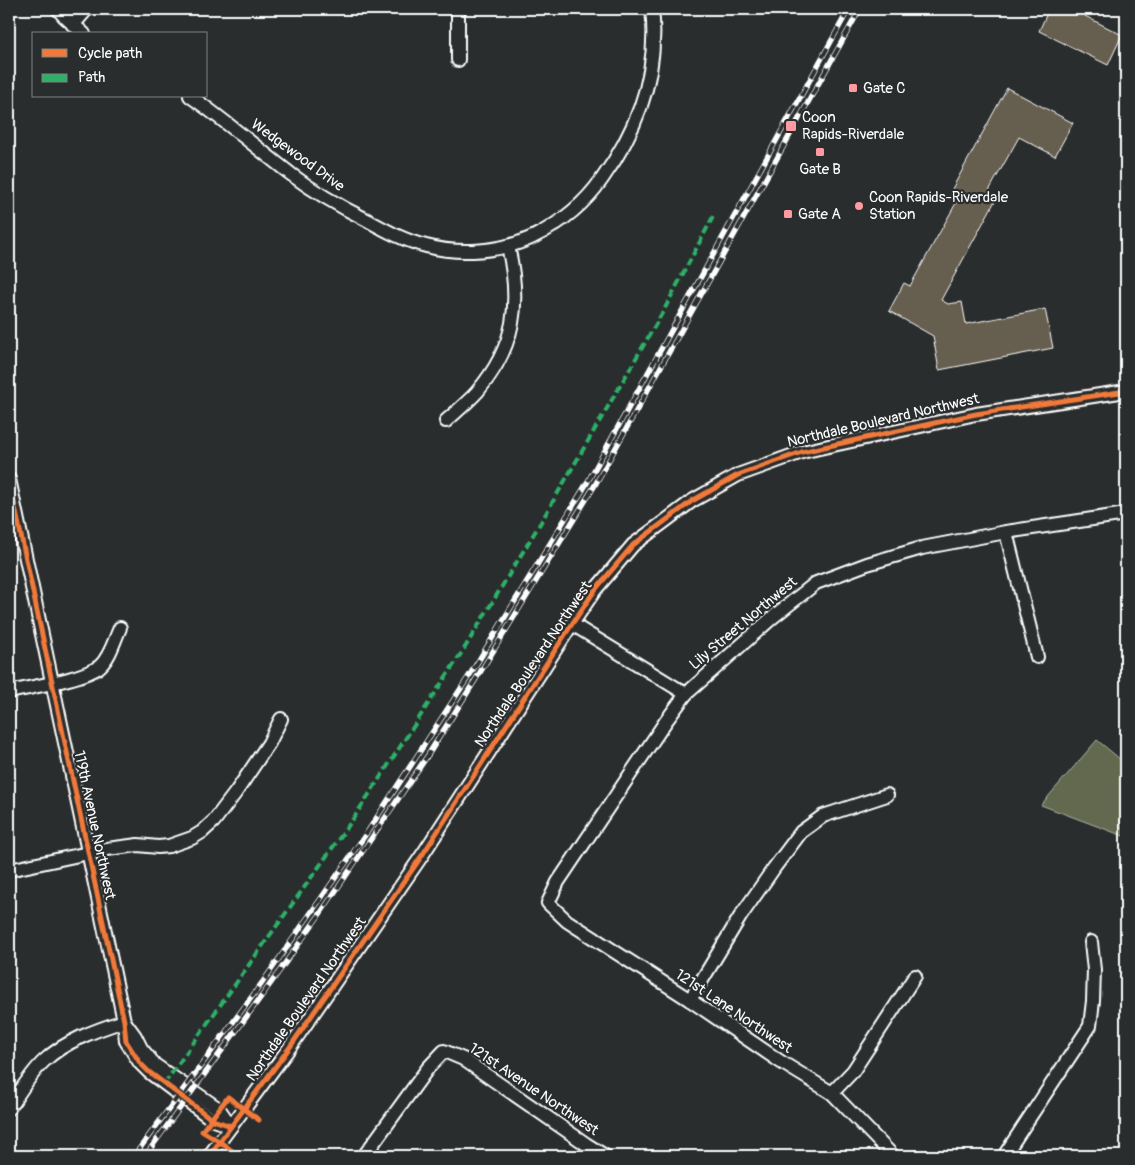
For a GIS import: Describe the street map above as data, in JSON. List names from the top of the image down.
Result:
{
  "streets": {
    "street": [
      "Wedgewood Drive",
      "Northdale Boulevard Northwest",
      "Lily Street Northwest",
      "119th Avenue Northwest",
      "121st Lane Northwest",
      "121st Avenue Northwest"
    ]
  },
  "crossings": [
    ["Northdale Boulevard Northwest", "119th Avenue Northwest"],
    ["Lily Street Northwest", "121st Lane Northwest"]
  ],
  "places": {
    "transit": [
      "Gate C",
      "Coon Rapids-Riverdale",
      "Gate B",
      "Gate A"
    ],
    "other": ["Coon Rapids-Riverdale Station"]
  },
  "legend": ["Cycle path", "Path"]
}
